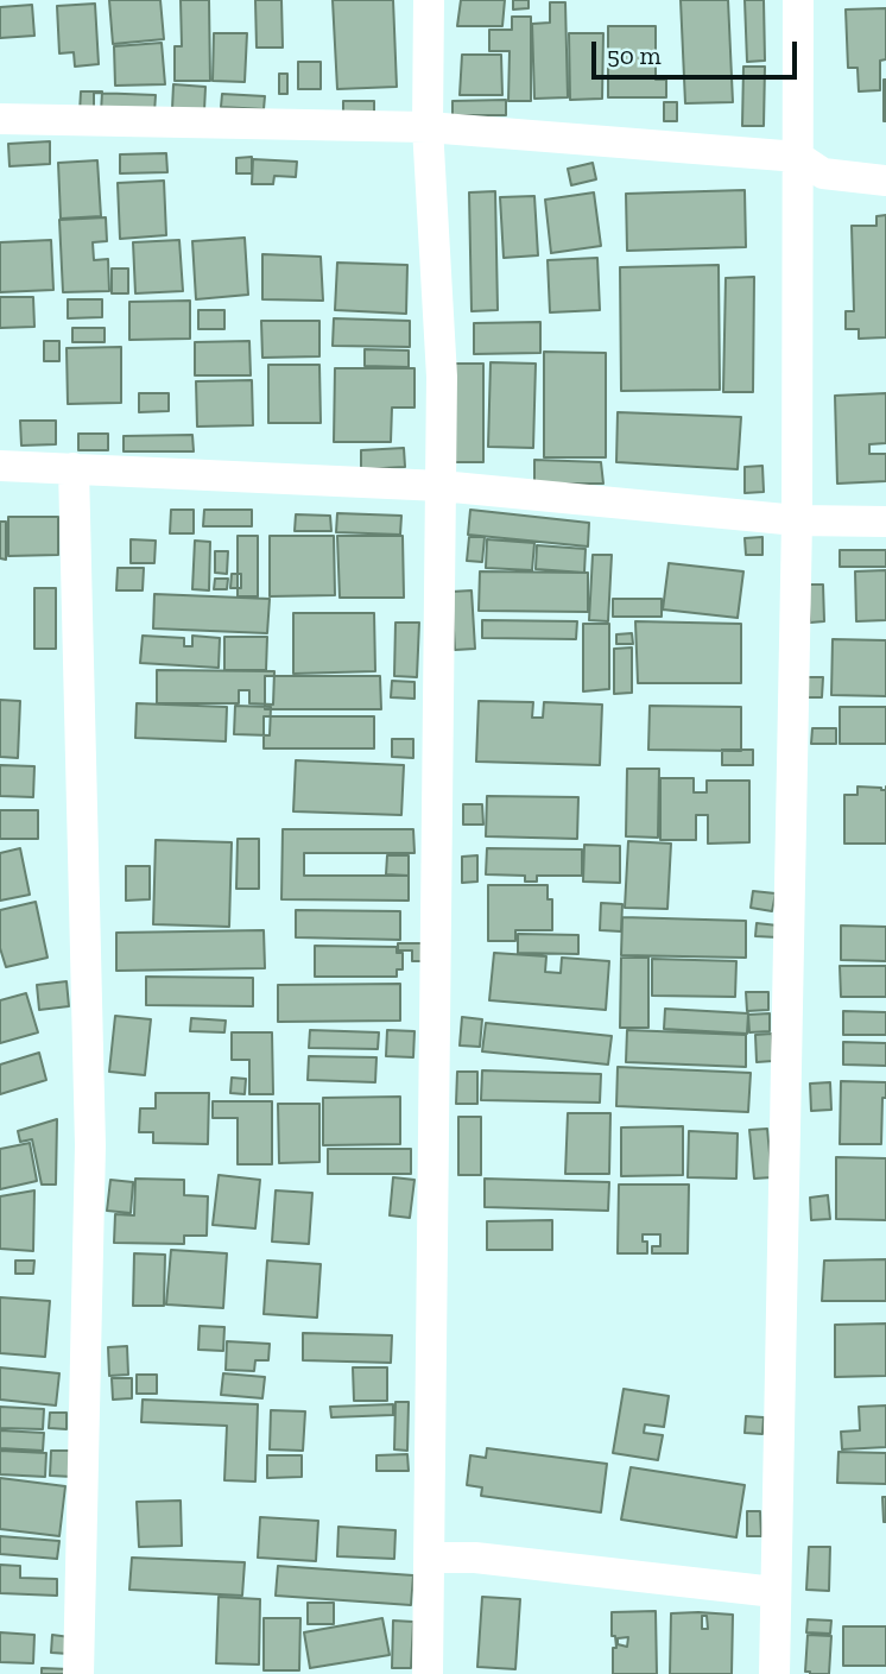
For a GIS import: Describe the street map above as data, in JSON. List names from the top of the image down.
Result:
{
  "scale_bar": "50 m"
}
